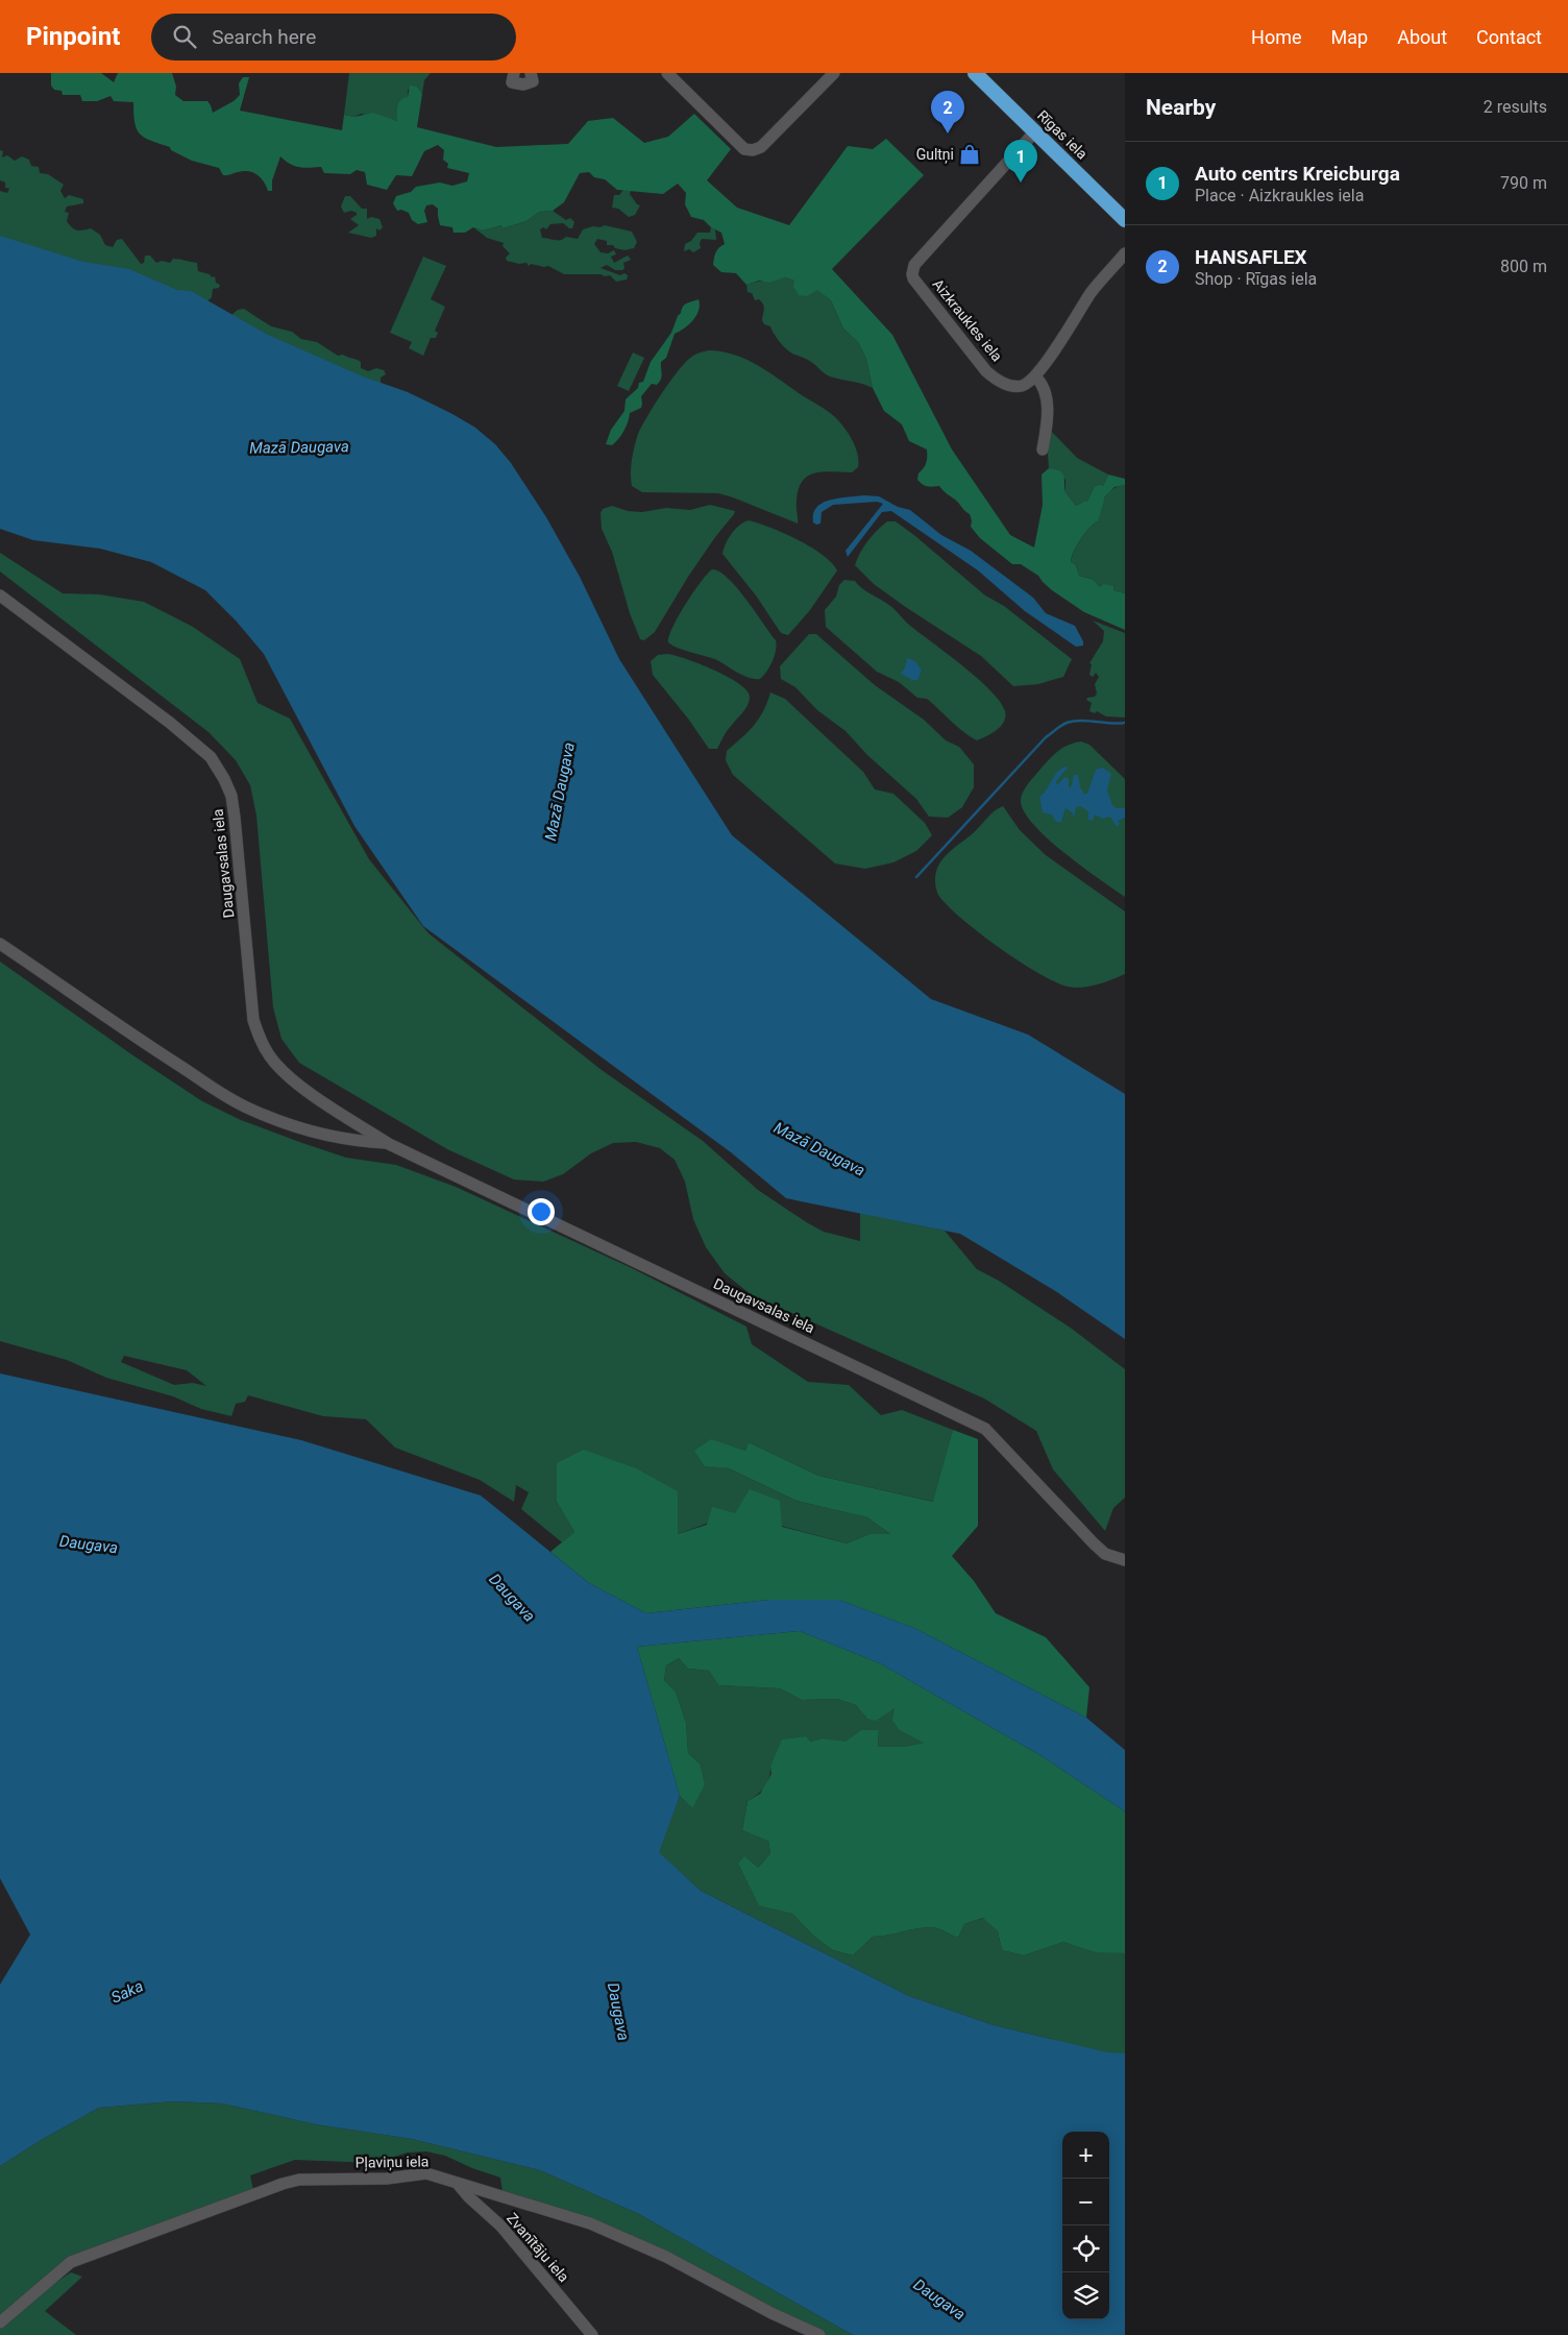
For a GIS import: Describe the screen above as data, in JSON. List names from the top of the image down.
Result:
{
  "streets": {
    "highway": ["Rīgas iela"],
    "street": [
      "Aizkraukles iela",
      "Daugavsalas iela",
      "Pļaviņu iela",
      "Zvanītāju iela"
    ]
  },
  "crossings": [
    ["Rīgas iela", "Aizkraukles iela"],
    ["Pļaviņu iela", "Zvanītāju iela"]
  ],
  "water": ["Mazā Daugava", "Daugava", "Saka"],
  "places": {
    "shop": ["Gultņi"]
  },
  "page": {
    "header": "Pinpoint",
    "search": "Search here",
    "nav": [
      "Home",
      "Map",
      "About",
      "Contact"
    ],
    "heading": ["Nearby", "2 results"],
    "pins": ["2", "1"],
    "list": [
      {
        "mark": "1",
        "name": "Auto centrs Kreicburga",
        "note": "Place · Aizkraukles iela",
        "value": "790 m"
      },
      {
        "mark": "2",
        "name": "HANSAFLEX",
        "note": "Shop · Rīgas iela",
        "value": "800 m"
      }
    ],
    "map_buttons": ["+", "−"]
  }
}
